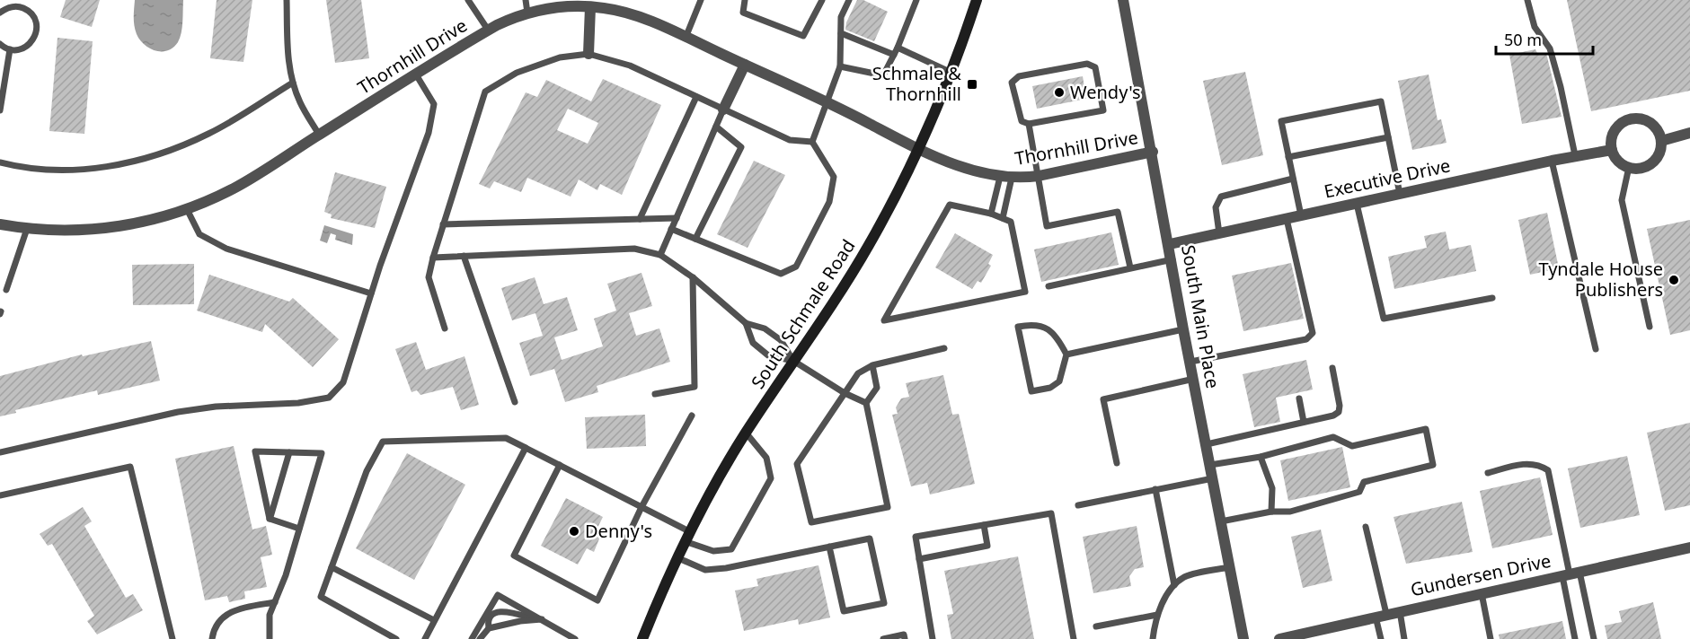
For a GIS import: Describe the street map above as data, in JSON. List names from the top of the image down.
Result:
{
  "streets": {
    "main road": ["South Schmale Road"],
    "street": [
      "Thornhill Drive",
      "Executive Drive",
      "South Main Place",
      "Gundersen Drive"
    ]
  },
  "crossings": [
    ["Thornhill Drive", "South Schmale Road"],
    ["Thornhill Drive", "South Main Place"],
    ["Executive Drive", "South Main Place"]
  ],
  "places": {
    "transit": ["Schmale & Thornhill"],
    "other": ["Wendy's", "Tyndale House Publishers", "Denny's"]
  },
  "scale_bar": "50 m"
}
